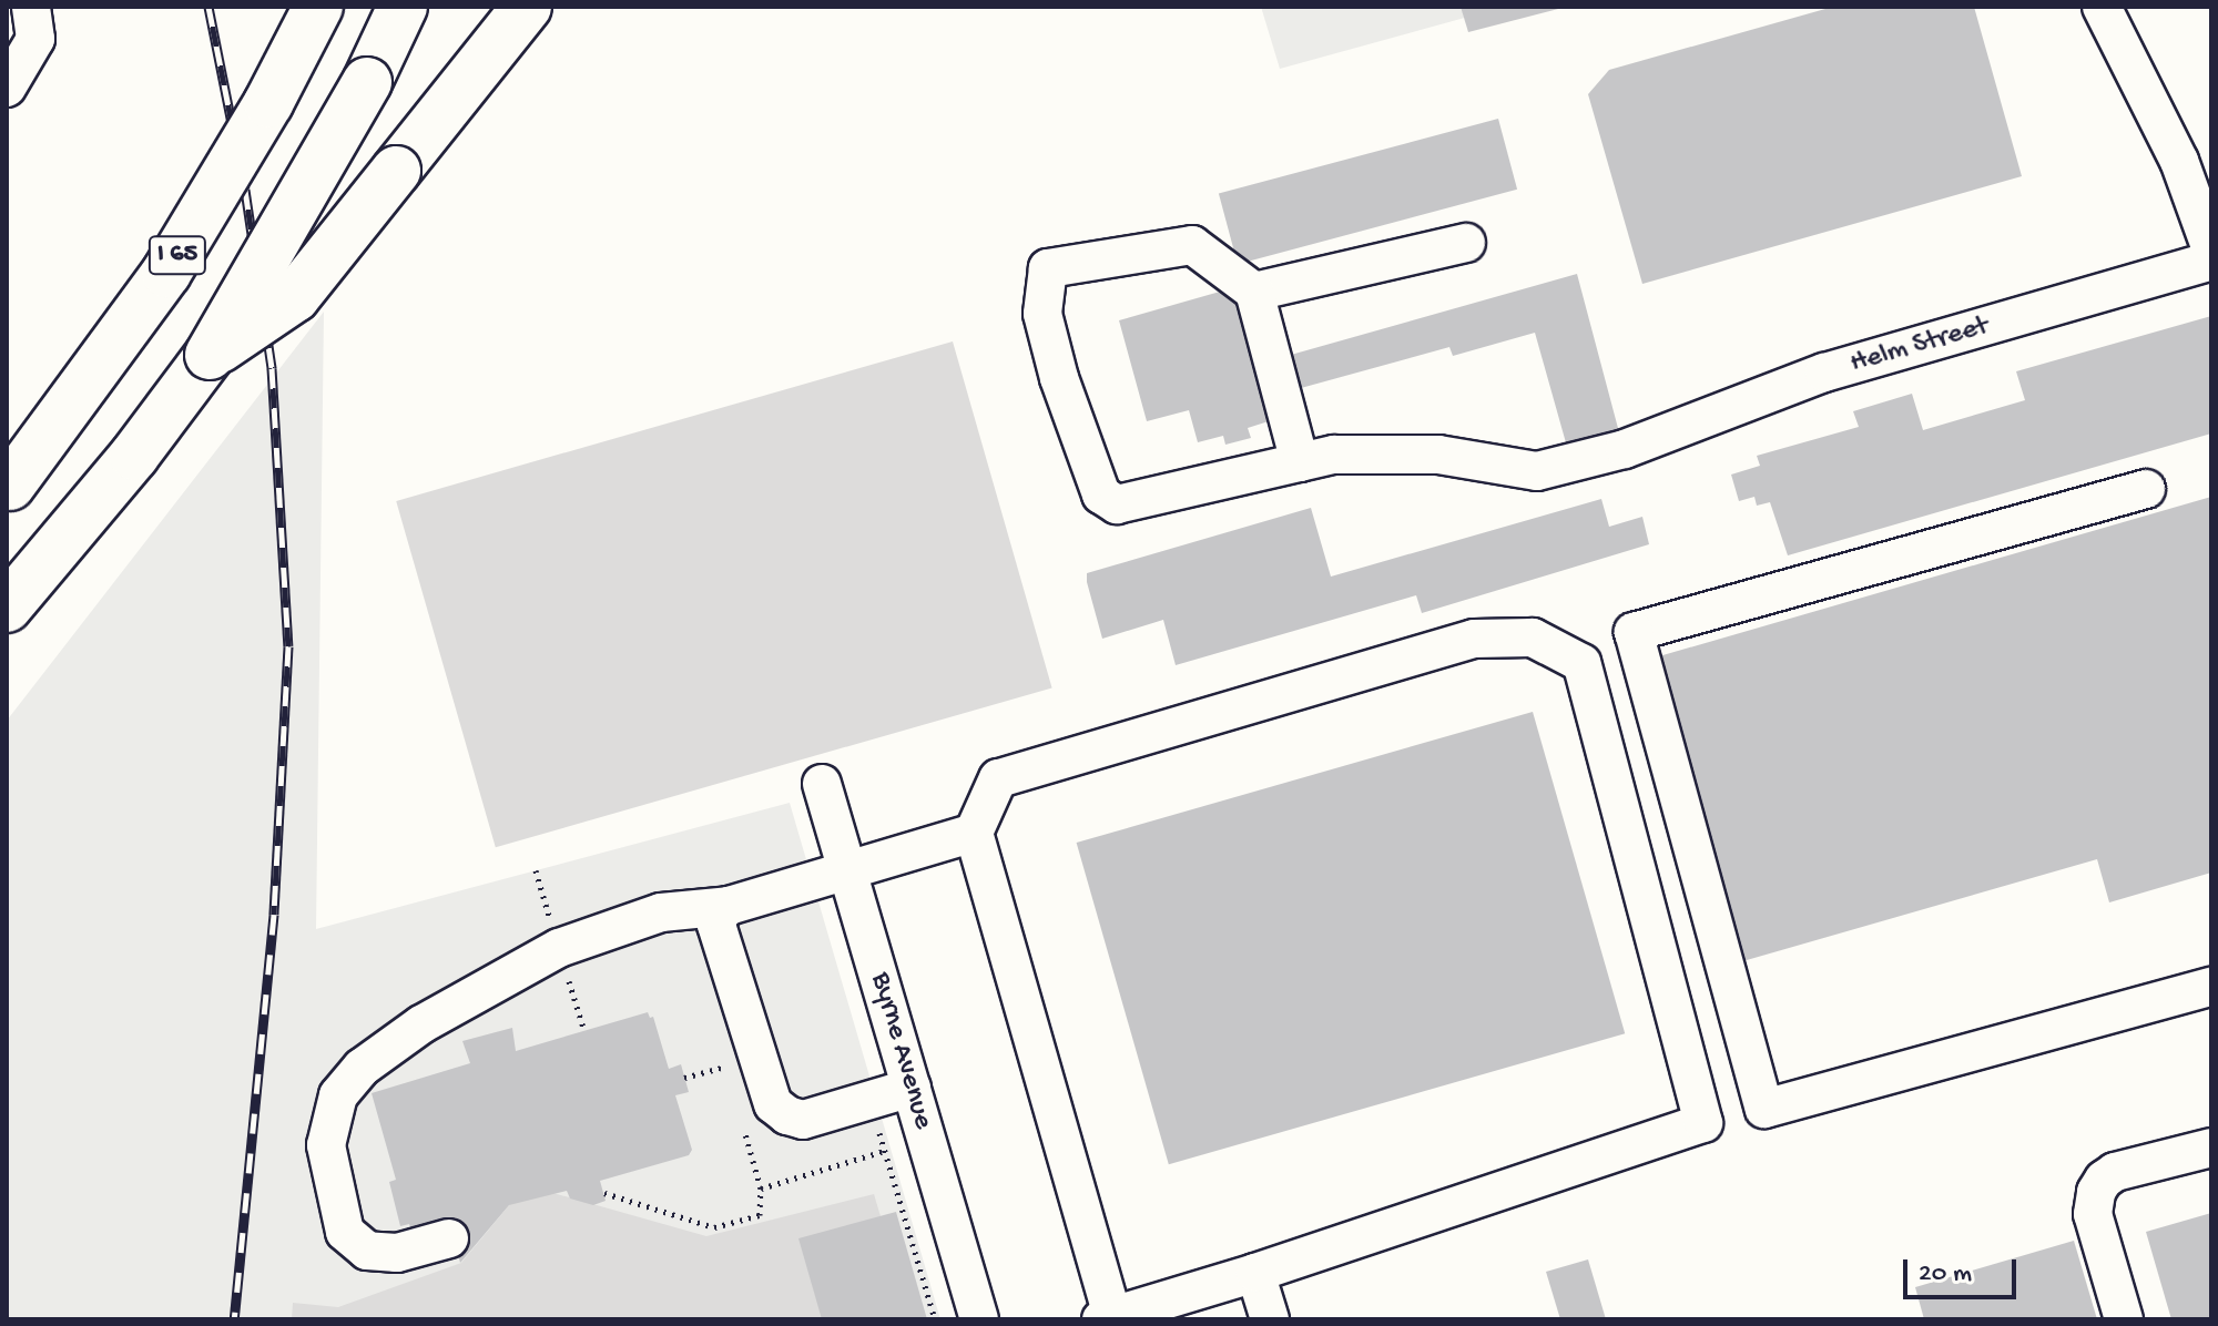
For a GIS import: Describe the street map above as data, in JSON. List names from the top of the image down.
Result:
{
  "streets": {
    "highway": ["I 65"],
    "street": ["Helm Street", "Byrne Avenue"]
  },
  "scale_bar": "20 m"
}
